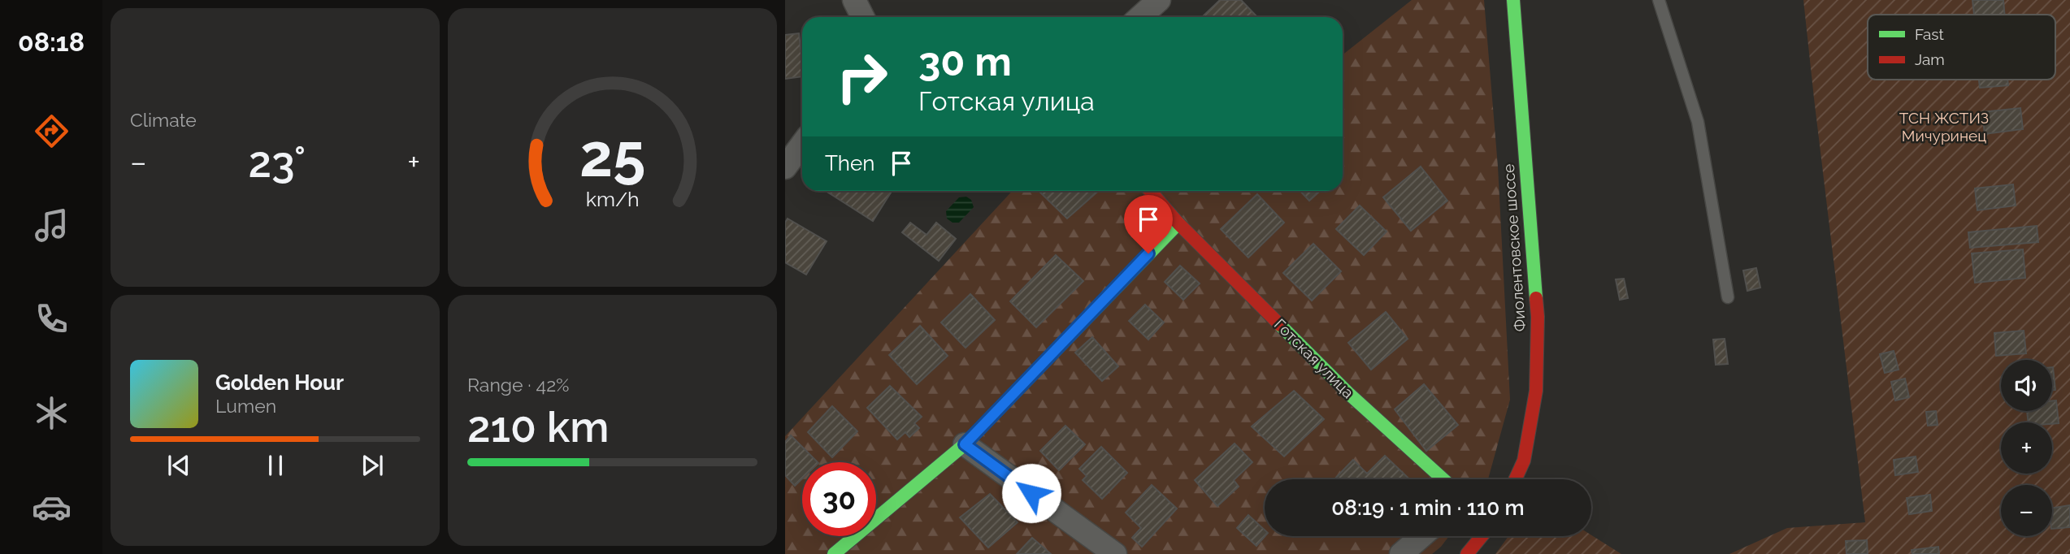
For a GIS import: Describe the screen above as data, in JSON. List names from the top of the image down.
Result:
{
  "streets": {
    "street": ["Фиолентовское шоссе", "Готская улица"]
  },
  "parks": ["ТСН ЖСТИЗ Мичуринец"],
  "legend": ["Fast", "Jam"],
  "page": {
    "tabs": "08:18",
    "tile": [
      "Climate",
      ["Range · 42%", "210 km"]
    ],
    "turn": ["30 m", "Готская улица"],
    "then": "Then",
    "heat": ["−", "23°", "+"],
    "song": ["Golden Hour", "Lumen"],
    "map_buttons": ["+", "−"],
    "limit": "30",
    "trip": "08:19 · 1 min · 110 m",
    "gauge": ["25", "km/h"]
  }
}
